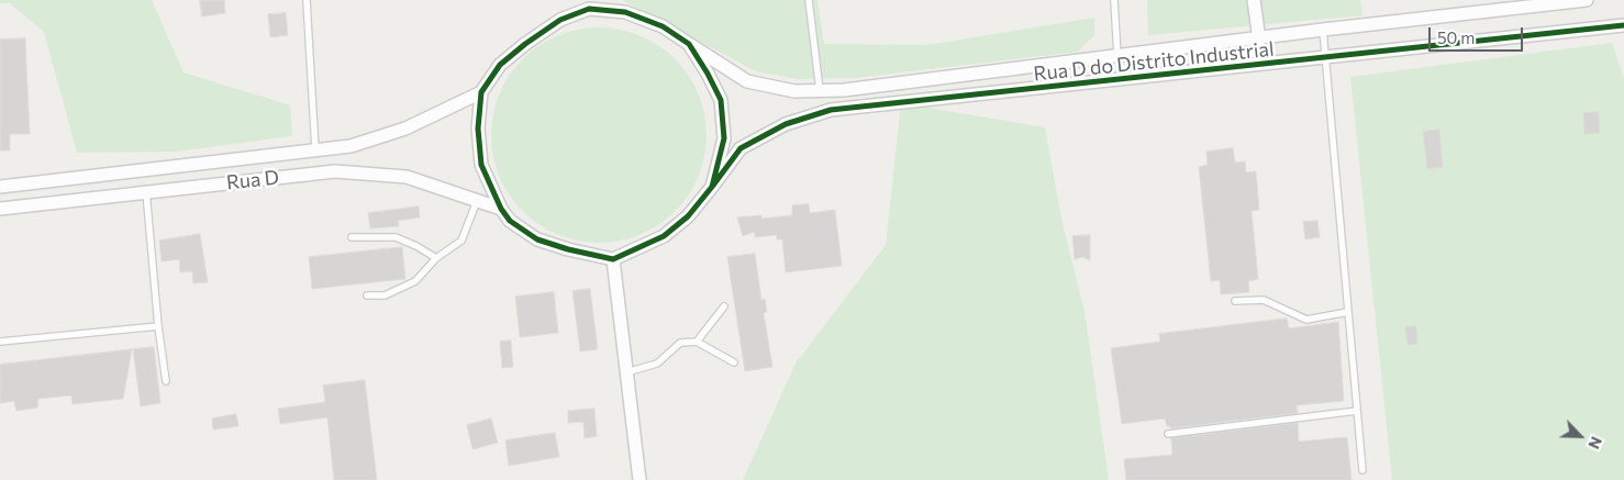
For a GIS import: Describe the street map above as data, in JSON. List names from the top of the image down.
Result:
{
  "streets": {
    "street": ["Rua D do Distrito Industrial", "Rua D"]
  },
  "crossings": [
    ["Rua D do Distrito Industrial", "Rua D"]
  ],
  "scale_bar": "50 m",
  "north": "bottom right"
}
